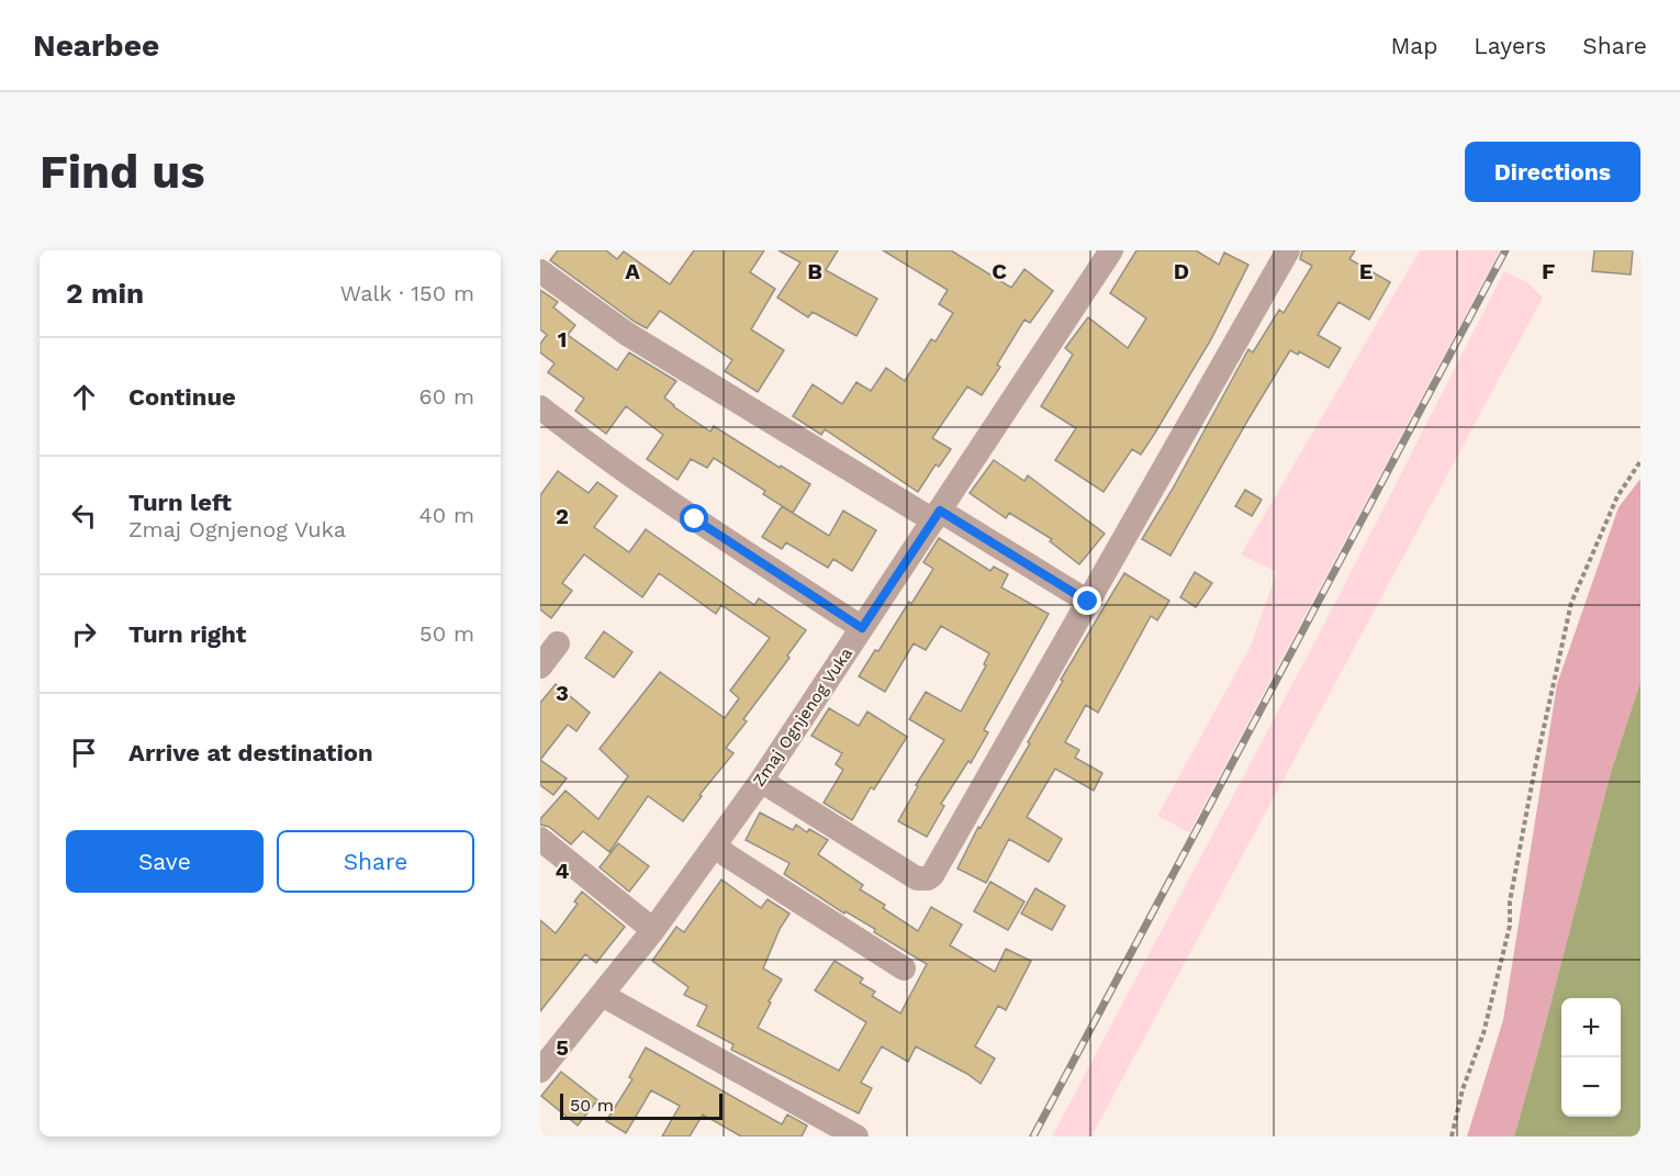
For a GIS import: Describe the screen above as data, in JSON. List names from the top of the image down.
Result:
{
  "streets": {
    "street": ["Zmaj Ognjenog Vuka"]
  },
  "scale_bar": "50 m",
  "page": {
    "header": "Nearbee",
    "nav": ["Map", "Layers", "Share"],
    "buttons": [
      "Directions",
      ["Save", "Share"]
    ],
    "title": "Find us",
    "heading": ["2 min", "Walk · 150 m"],
    "list": [
      ["Continue", "60 m"],
      ["Turn left", "Zmaj Ognjenog Vuka", "40 m"],
      ["Turn right", "50 m"],
      "Arrive at destination"
    ],
    "map_buttons": ["+", "−"],
    "scale": "50 m"
  },
  "grid": {
    "columns": [
      "A",
      "B",
      "C",
      "D",
      "E",
      "F"
    ],
    "rows": [
      "1",
      "2",
      "3",
      "4",
      "5"
    ]
  }
}
